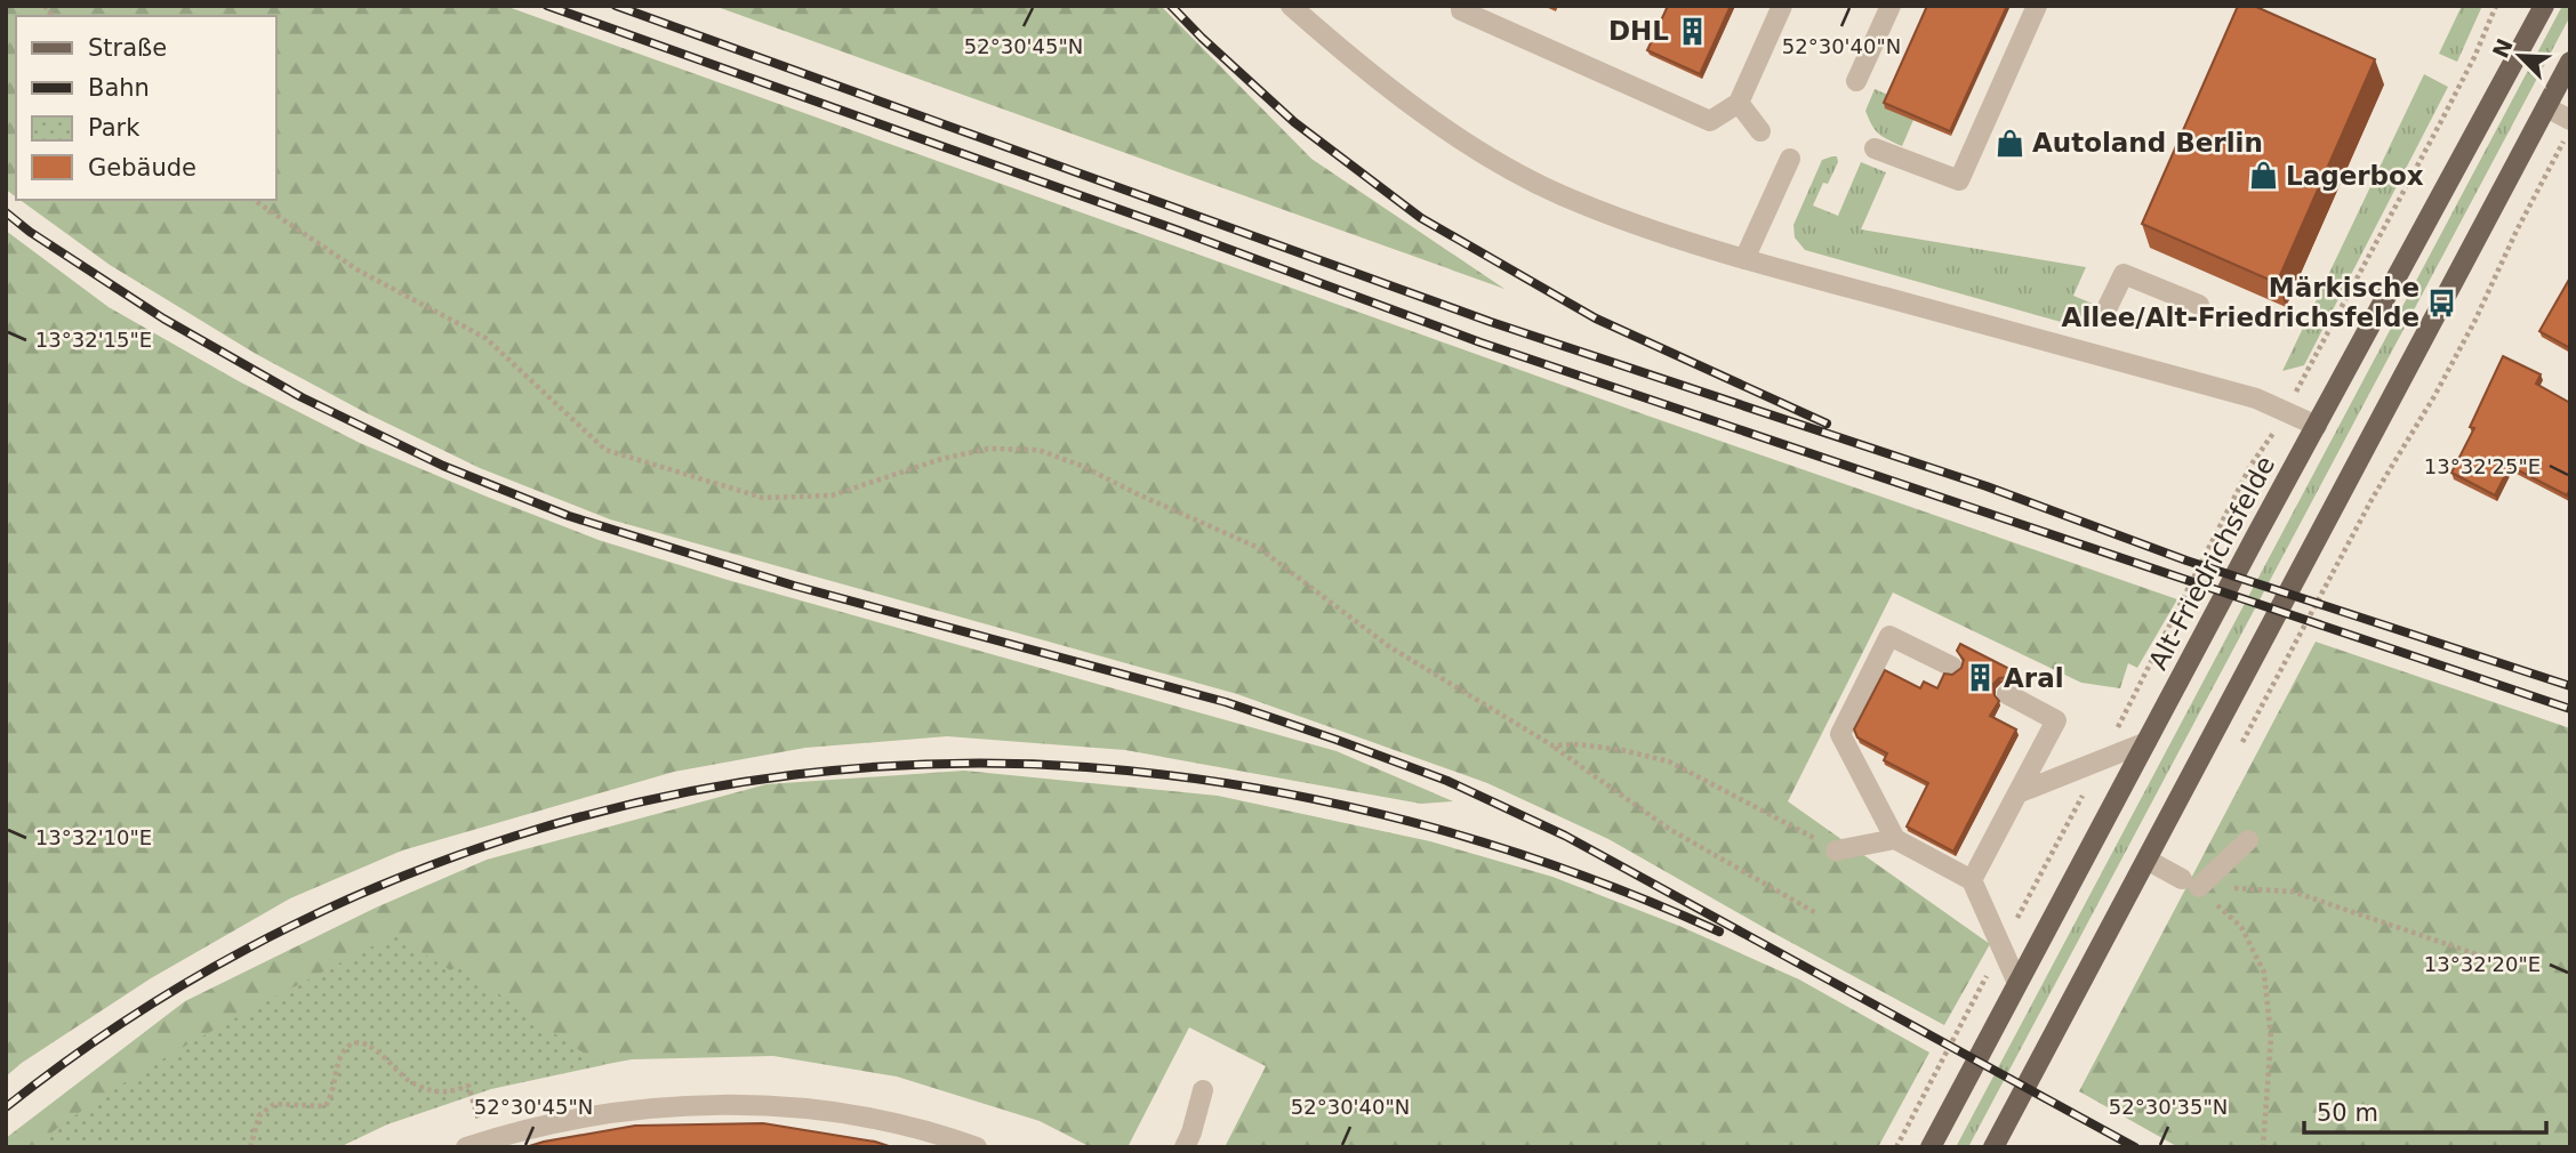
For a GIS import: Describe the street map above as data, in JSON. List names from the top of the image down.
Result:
{
  "streets": {
    "main road": ["Alt-Friedrichsfelde"]
  },
  "places": {
    "building": ["DHL", "Aral"],
    "shop": ["Autoland Berlin", "Lagerbox"],
    "bus stop": ["Märkische Allee/Alt-Friedrichsfelde"]
  },
  "legend": [
    "Straße",
    "Bahn",
    "Park",
    "Gebäude"
  ],
  "scale_bar": "50 m",
  "north": "top left",
  "coordinates": [
    "52°30'45\"N",
    "52°30'40\"N",
    "13°32'15\"E",
    "13°32'25\"E",
    "13°32'10\"E",
    "13°32'20\"E",
    "52°30'35\"N"
  ]
}
